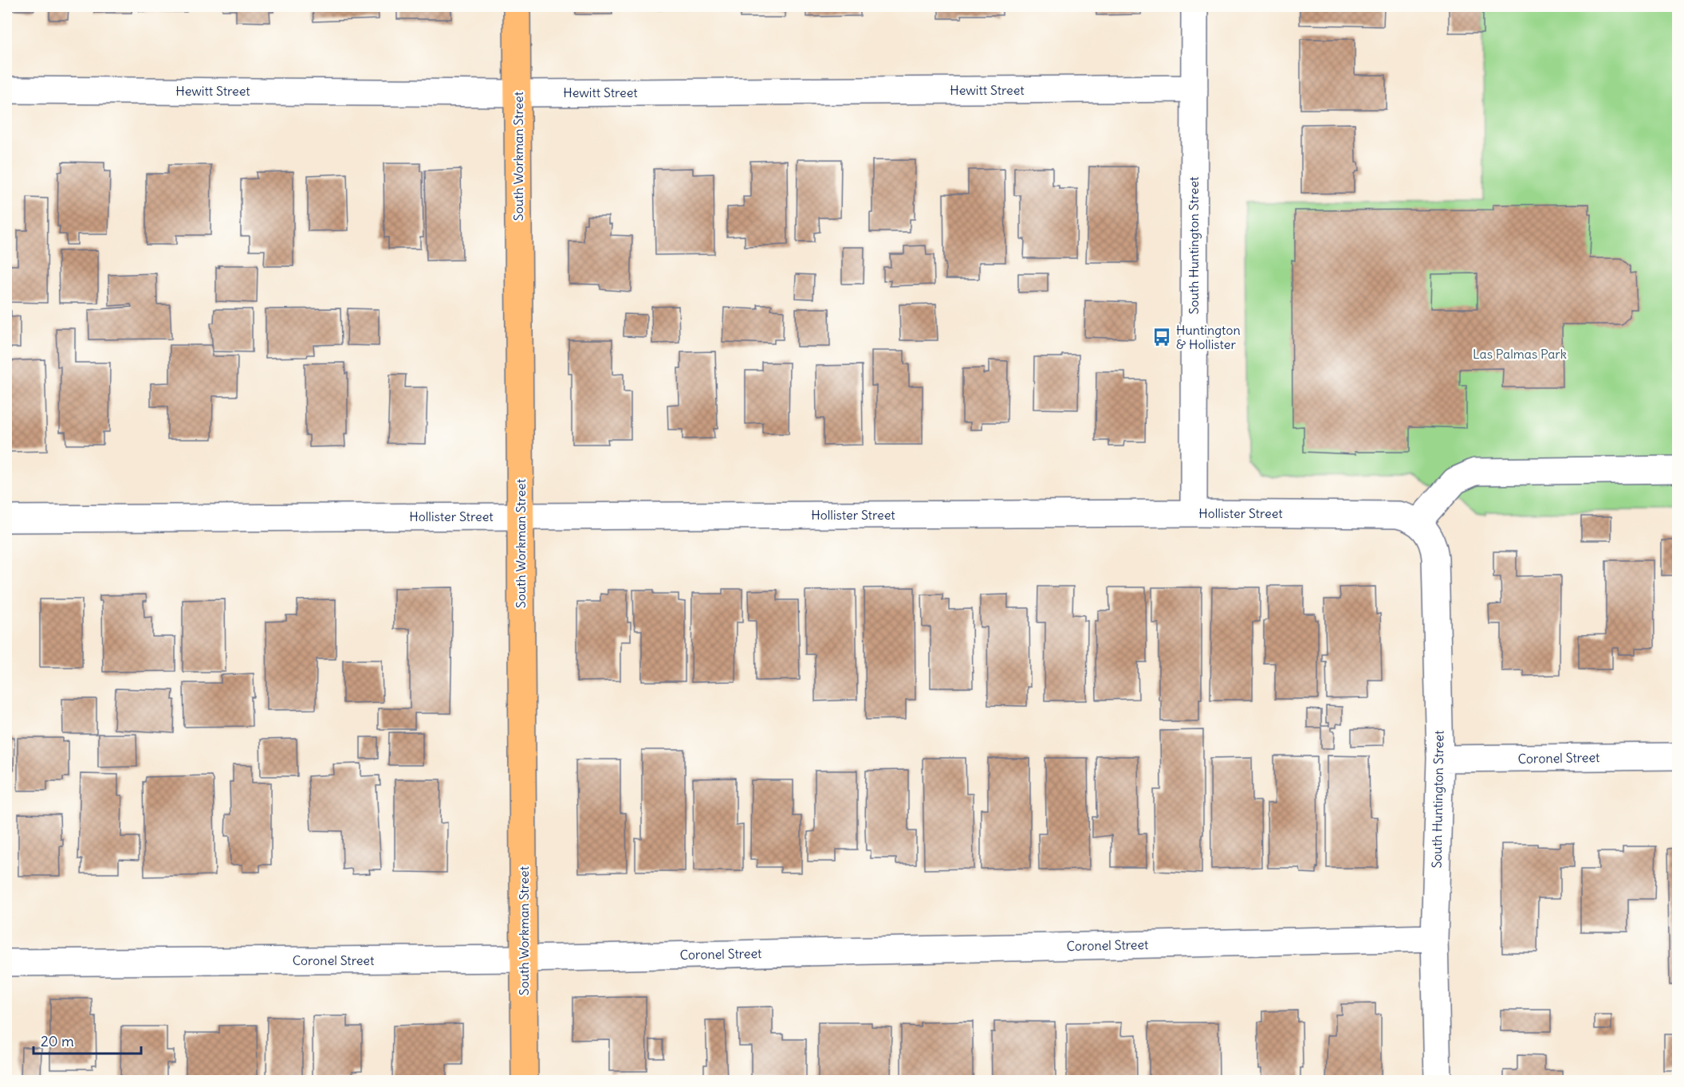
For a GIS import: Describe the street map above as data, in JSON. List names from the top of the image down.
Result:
{
  "streets": {
    "main road": ["South Workman Street"],
    "street": [
      "Hewitt Street",
      "South Huntington Street",
      "Hollister Street",
      "Coronel Street"
    ]
  },
  "crossings": [
    ["Hewitt Street", "South Workman Street"],
    ["Hewitt Street", "South Huntington Street"],
    ["South Workman Street", "Hollister Street"],
    ["South Workman Street", "Coronel Street"],
    ["South Huntington Street", "Hollister Street"],
    ["South Huntington Street", "Coronel Street"]
  ],
  "parks": ["Las Palmas Park"],
  "places": {
    "bus stop": ["Huntington & Hollister"]
  },
  "scale_bar": "20 m"
}
